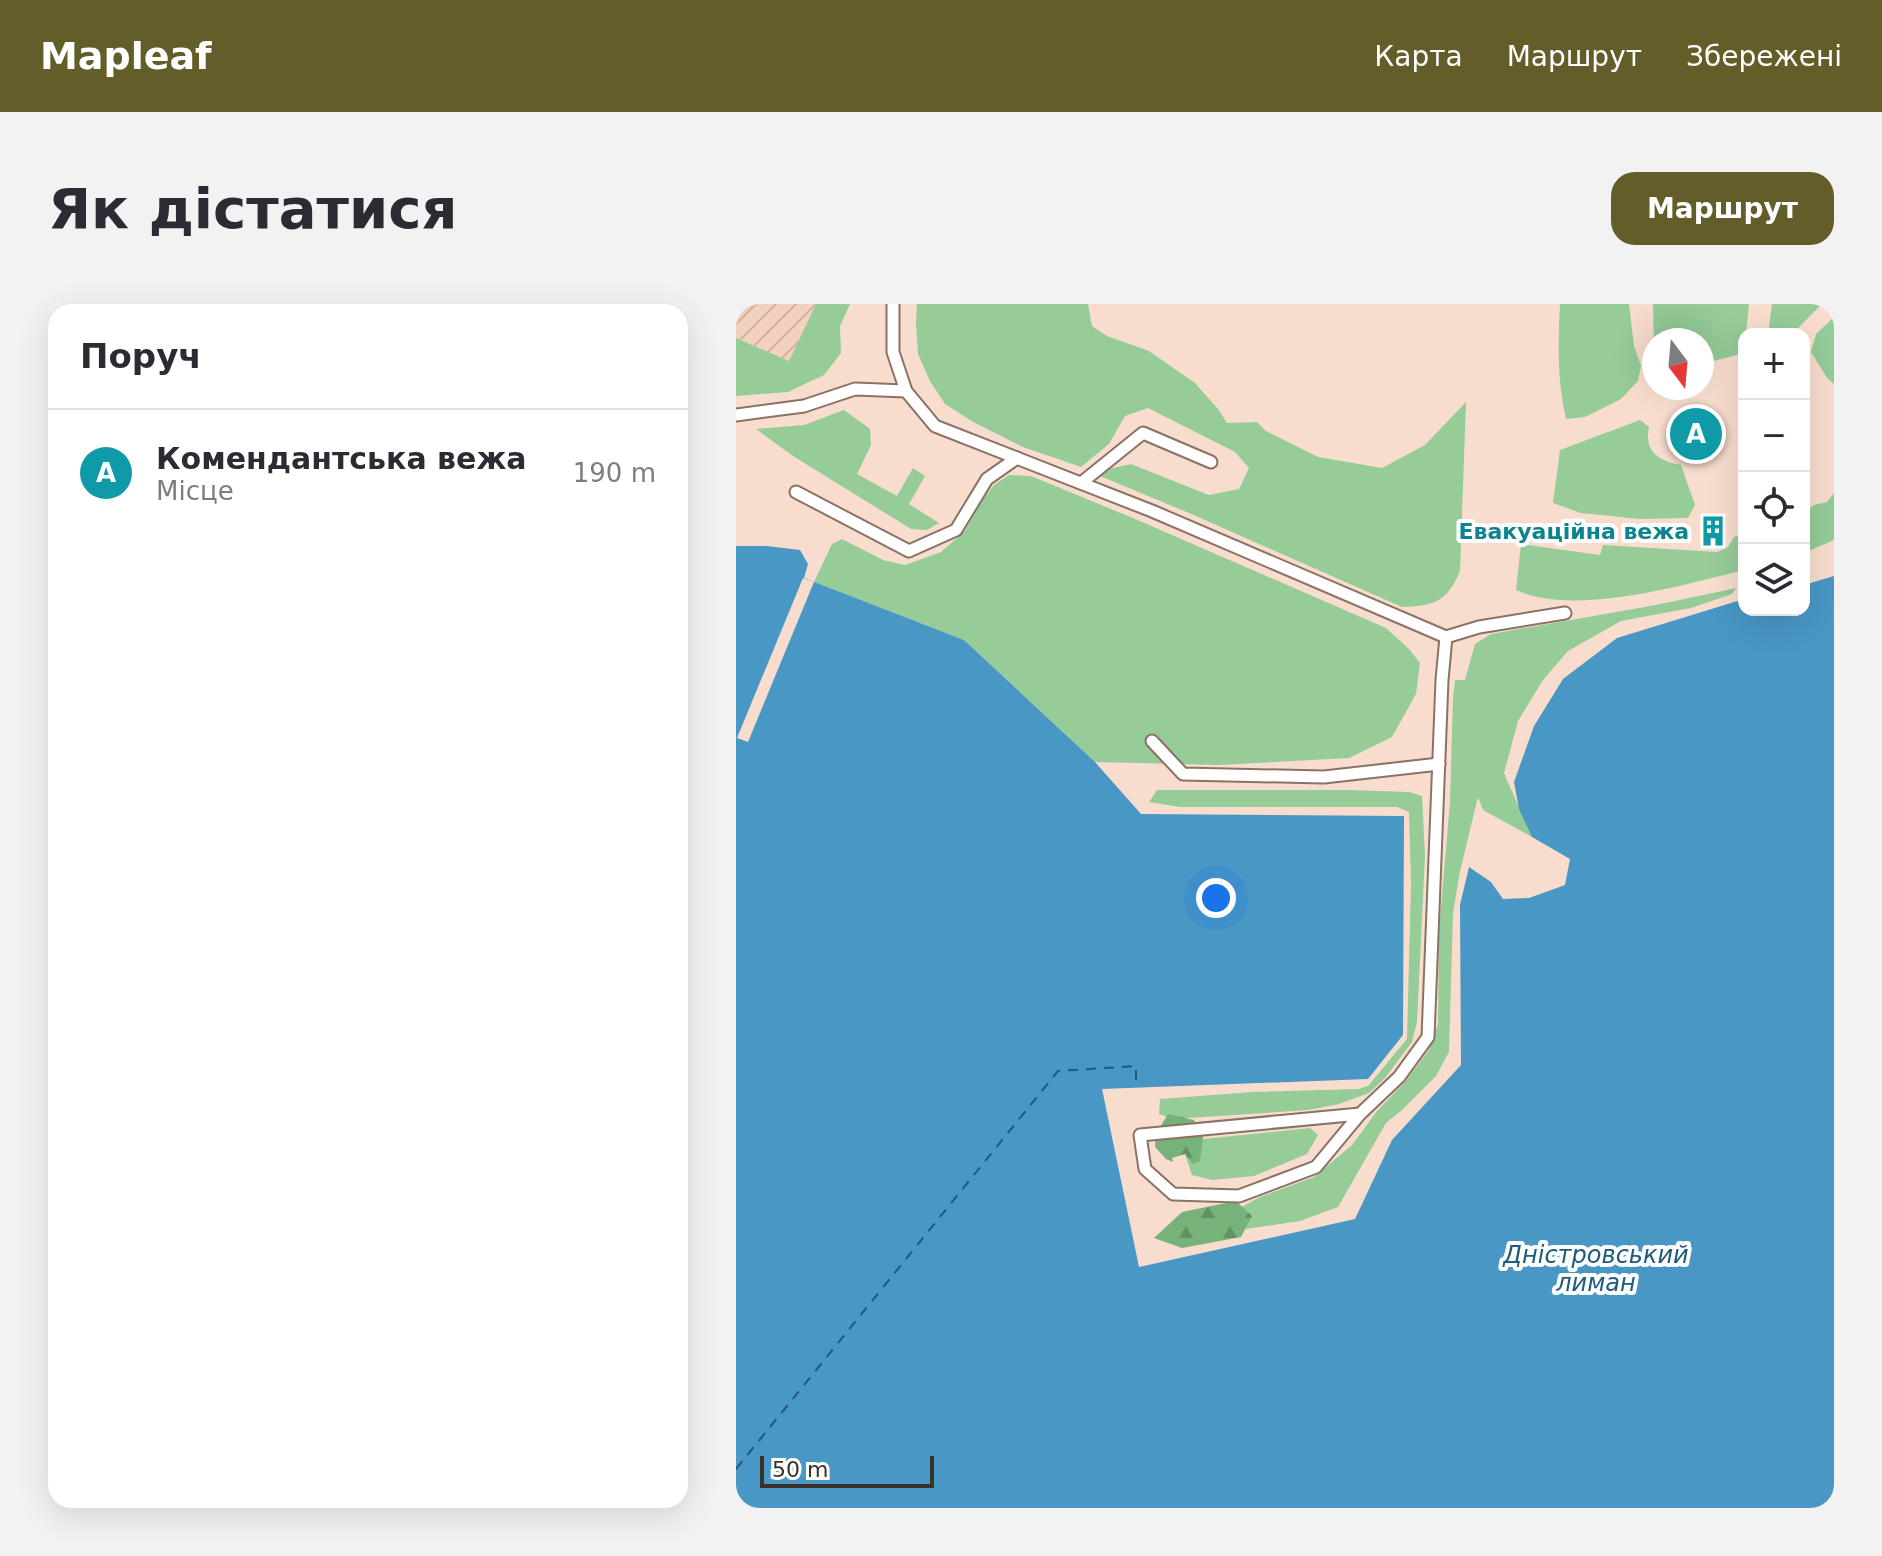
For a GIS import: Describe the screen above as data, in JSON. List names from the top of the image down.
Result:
{
  "water": ["Дністровський лиман"],
  "places": {
    "building": ["Евакуаційна вежа"]
  },
  "scale_bar": "50 m",
  "north": "bottom",
  "page": {
    "header": "Mapleaf",
    "nav": ["Карта", "Маршрут", "Збережені"],
    "buttons": "Маршрут",
    "title": "Як дістатися",
    "heading": "Поруч",
    "map_buttons": ["+", "−"],
    "pins": "A",
    "list": [
      {
        "mark": "A",
        "name": "Комендантська вежа",
        "note": "Місце",
        "value": "190 m"
      }
    ],
    "scale": "50 m"
  }
}
